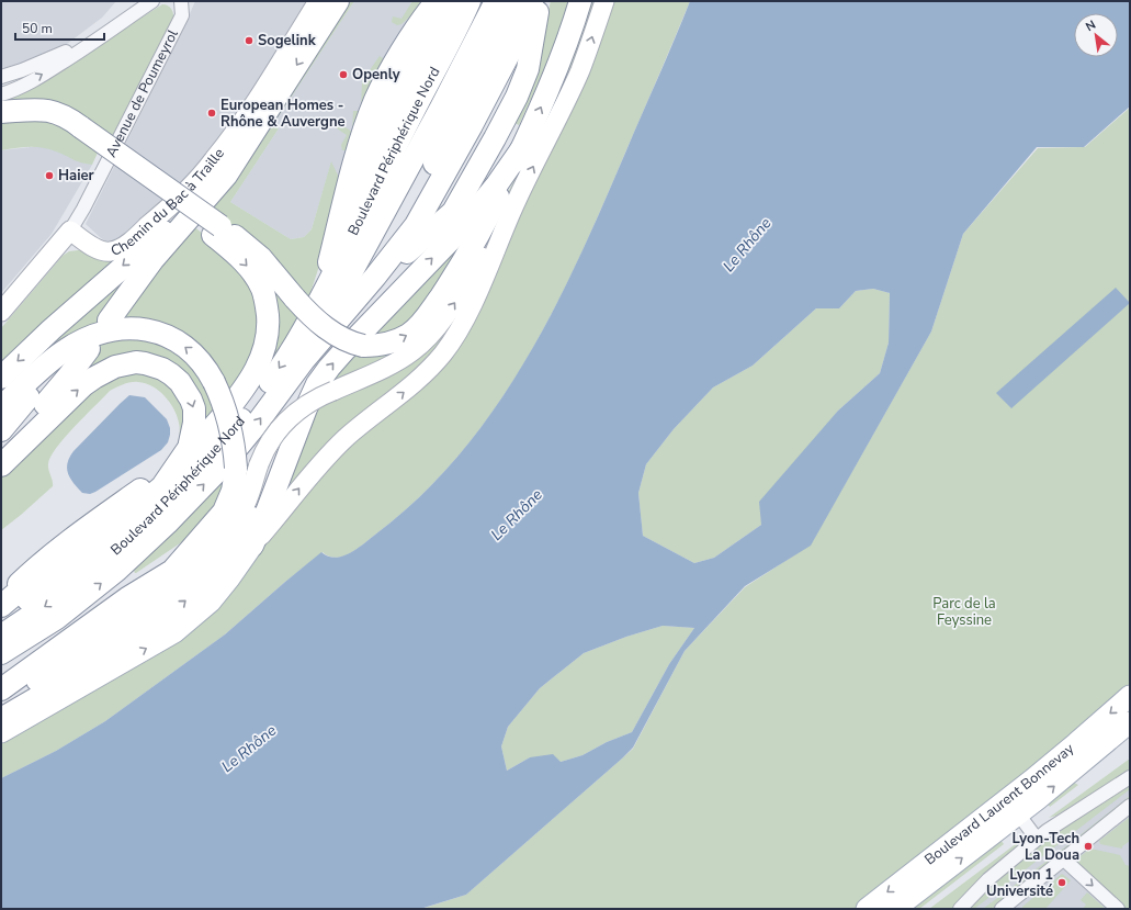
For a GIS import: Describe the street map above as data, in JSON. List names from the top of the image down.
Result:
{
  "streets": {
    "highway": ["Boulevard Périphérique Nord"],
    "main road": ["Avenue de Poumeyrol", "Chemin du Bac à Traille", "Boulevard Laurent Bonnevay"]
  },
  "crossings": [
    ["Avenue de Poumeyrol", "Chemin du Bac à Traille"]
  ],
  "water": ["Le Rhône"],
  "parks": ["Parc de la Feyssine"],
  "places": [
    "Sogelink",
    "Openly",
    "European Homes - Rhône & Auvergne",
    "Haier",
    "Lyon-Tech La Doua",
    "Lyon 1 Université"
  ],
  "scale_bar": "50 m",
  "north": "top left"
}
